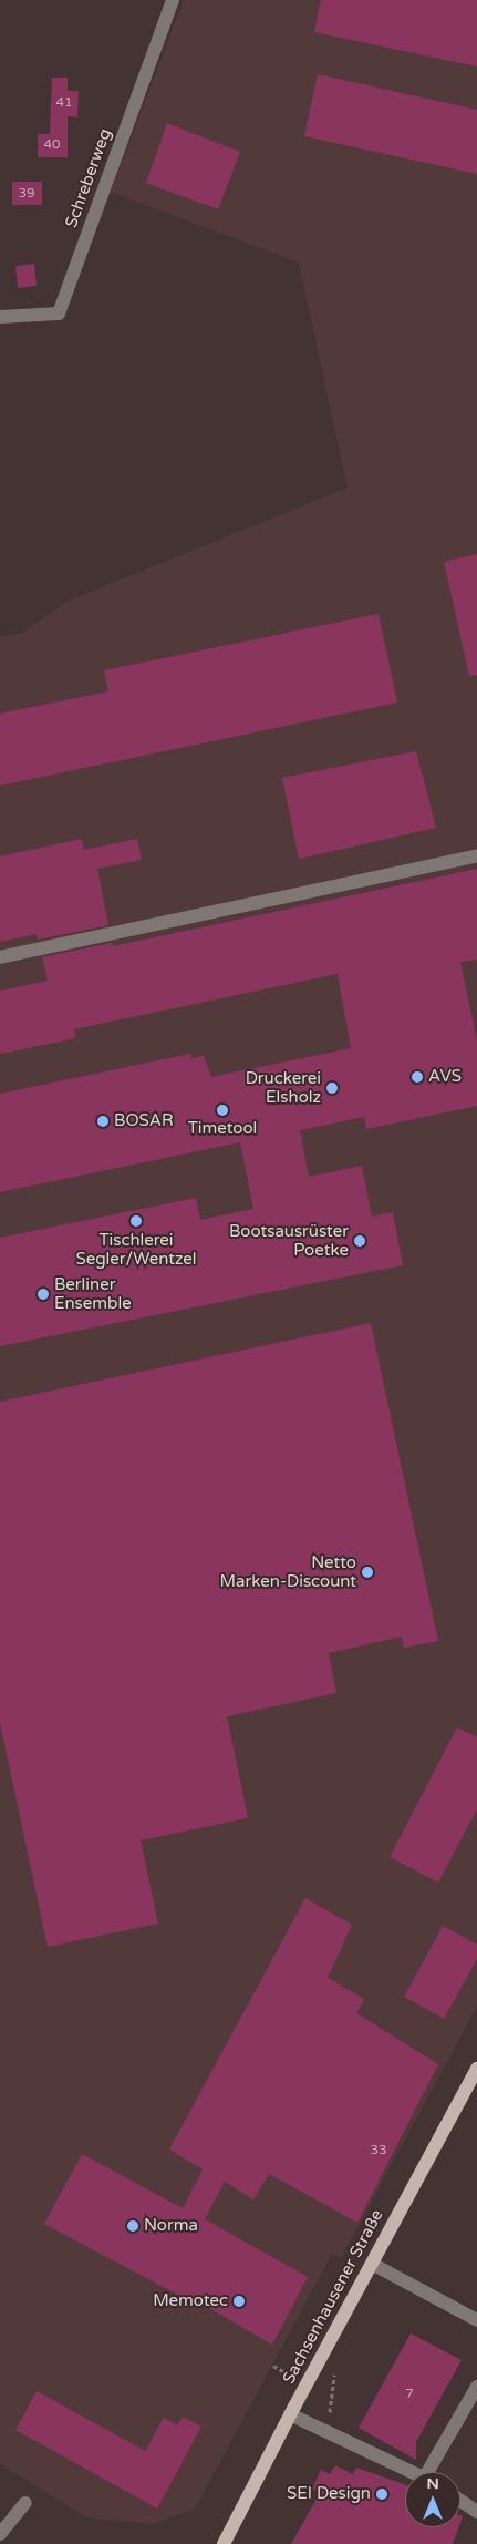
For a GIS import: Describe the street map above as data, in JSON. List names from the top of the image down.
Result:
{
  "streets": {
    "main road": ["Sachsenhausener Straße"],
    "street": ["Schreberweg"]
  },
  "places": [
    "AVS",
    "Druckerei Elsholz",
    "Timetool",
    "BOSAR",
    "Tischlerei Segler/Wentzel",
    "Bootsausrüster Poetke",
    "Berliner Ensemble",
    "Netto Marken-Discount",
    "Norma",
    "Memotec",
    "SEI Design"
  ],
  "house_numbers": [
    "41",
    "40",
    "39",
    "33",
    "7"
  ],
  "north": "top"
}
